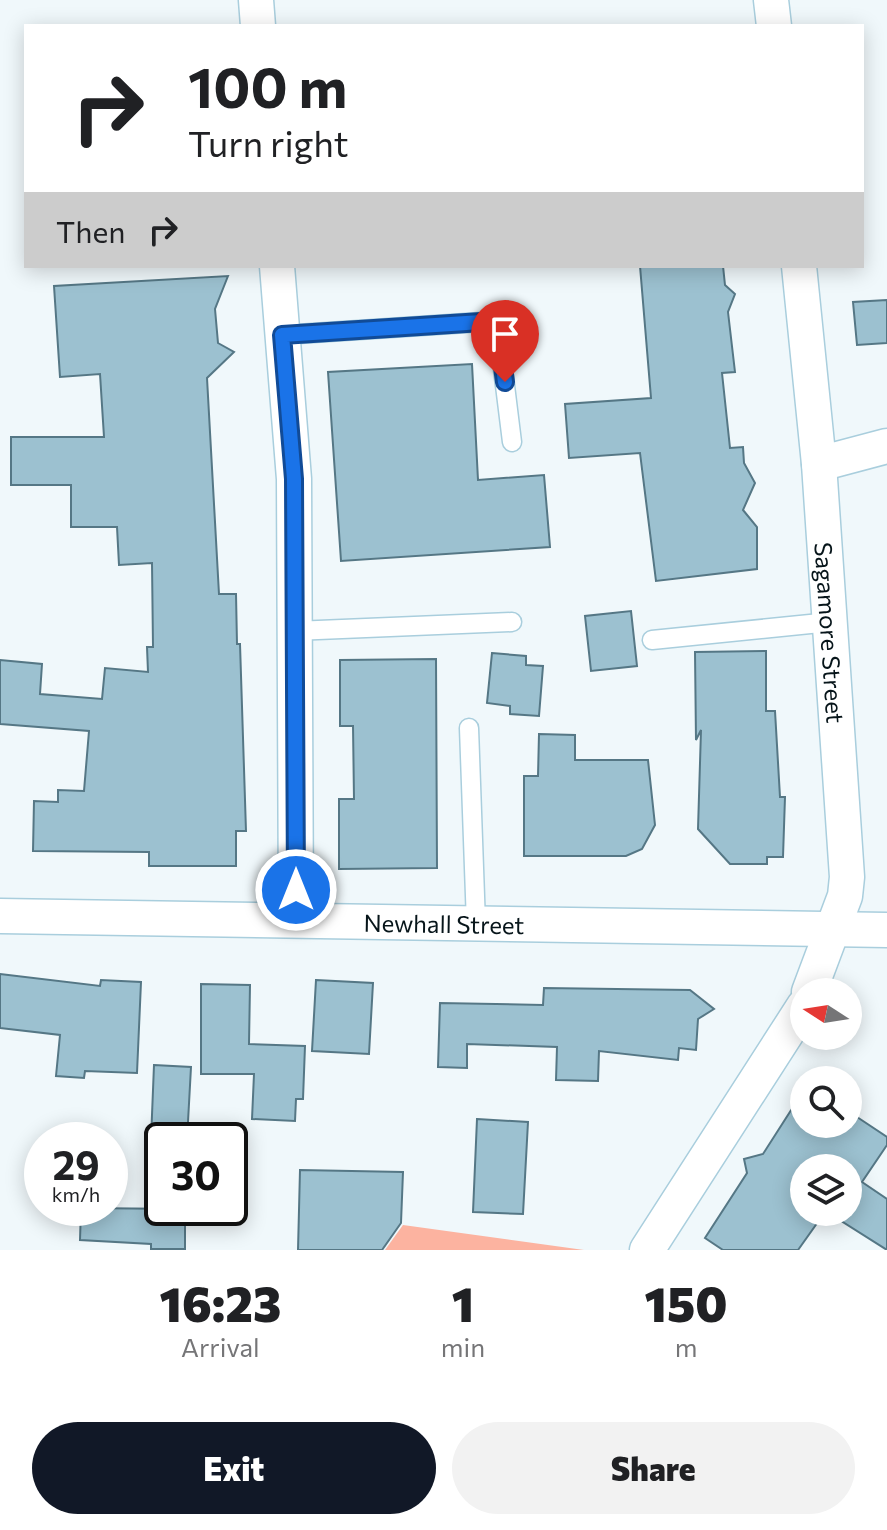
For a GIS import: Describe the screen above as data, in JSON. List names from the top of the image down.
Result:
{
  "streets": {
    "street": ["Sagamore Street", "Newhall Street"]
  },
  "crossings": [
    ["Sagamore Street", "Newhall Street"]
  ],
  "north": "left",
  "page": {
    "turn": ["100 m", "Turn right"],
    "then": "Then",
    "speed": "29 km/h",
    "limit": "30",
    "eta": [
      "16:23",
      "Arrival",
      "1",
      "min",
      "150",
      "m"
    ],
    "buttons": ["Exit", "Share"]
  }
}
